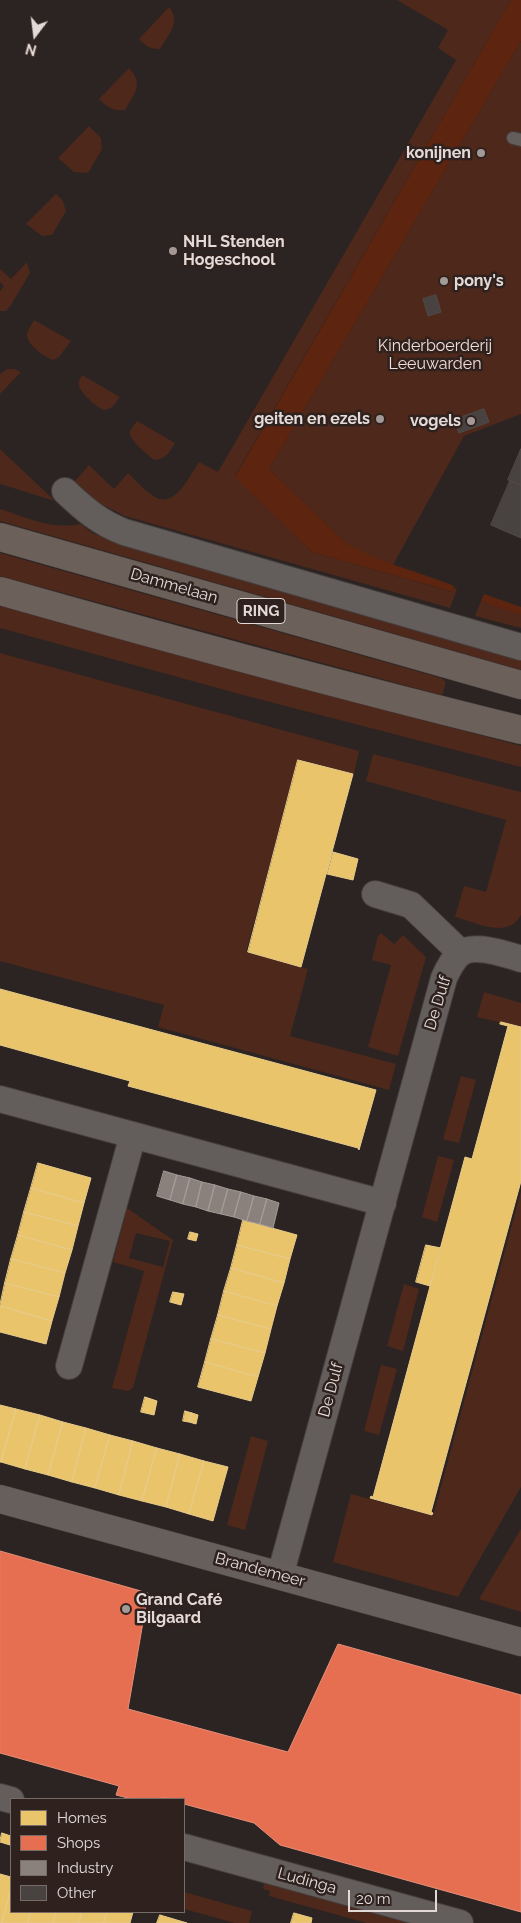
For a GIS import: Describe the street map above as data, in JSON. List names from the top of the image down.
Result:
{
  "streets": {
    "main road": ["Dammelaan", "RING"],
    "street": ["De Dulf", "Brandemeer", "Ludinga"]
  },
  "crossings": [
    ["De Dulf", "Brandemeer"]
  ],
  "parks": ["Kinderboerderij Leeuwarden"],
  "places": [
    "konijnen",
    "NHL Stenden Hogeschool",
    "pony's",
    "geiten en ezels",
    "vogels",
    "Grand Café Bilgaard"
  ],
  "legend": [
    "Homes",
    "Shops",
    "Industry",
    "Other"
  ],
  "scale_bar": "20 m",
  "north": "bottom"
}
